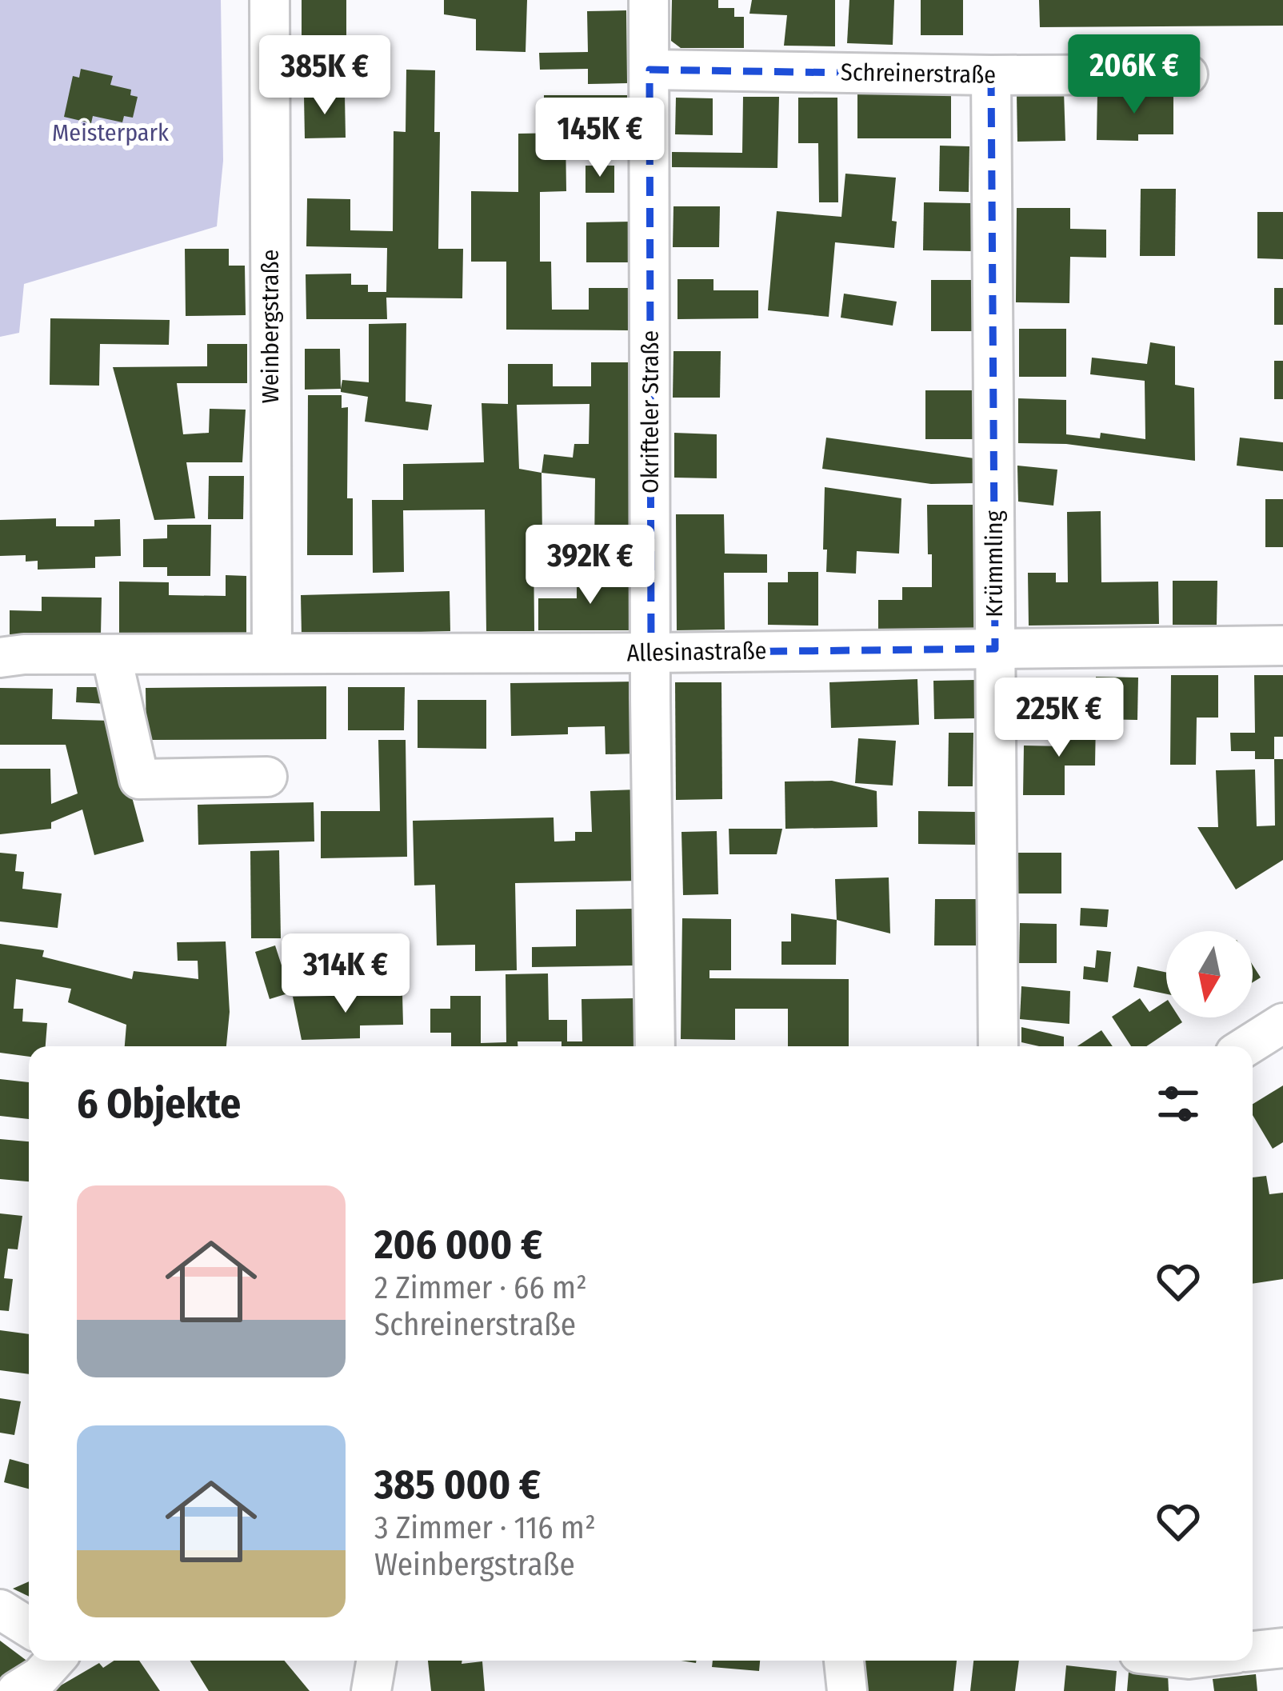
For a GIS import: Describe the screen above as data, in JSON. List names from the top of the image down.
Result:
{
  "streets": {
    "street": [
      "Schreinerstraße",
      "Weinbergstraße",
      "Okrifteler Straße",
      "Krümmling",
      "Allesinastraße"
    ]
  },
  "crossings": [
    ["Schreinerstraße", "Okrifteler Straße"],
    ["Schreinerstraße", "Krümmling"],
    ["Weinbergstraße", "Allesinastraße"],
    ["Okrifteler Straße", "Allesinastraße"],
    ["Krümmling", "Allesinastraße"]
  ],
  "parks": ["Meisterpark"],
  "north": "bottom",
  "page": {
    "price": [
      "206K €",
      "385K €",
      "145K €",
      "392K €",
      "225K €",
      "314K €"
    ],
    "heading": "6 Objekte",
    "list": [
      {
        "name": "206 000 €",
        "note": "2 Zimmer · 66 m² · Schreinerstraße"
      },
      {
        "name": "385 000 €",
        "note": "3 Zimmer · 116 m² · Weinbergstraße"
      }
    ]
  }
}
